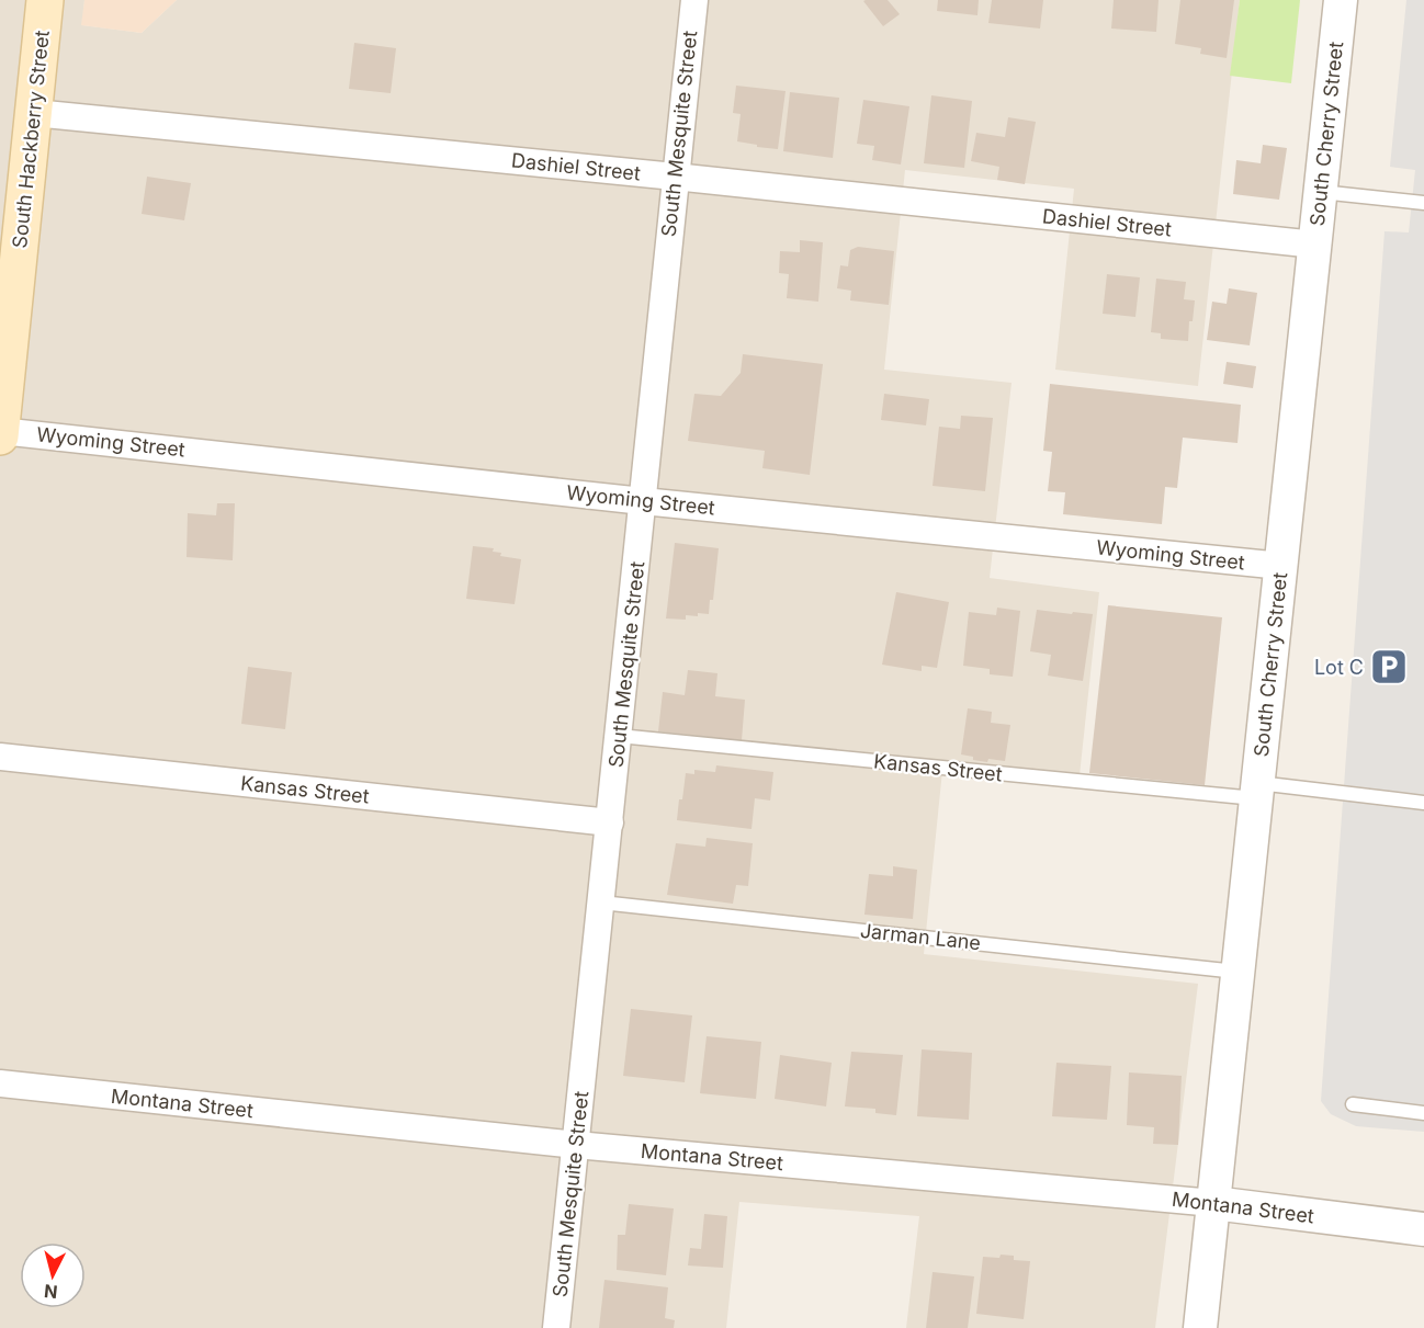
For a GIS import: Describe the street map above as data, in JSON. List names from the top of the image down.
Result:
{
  "streets": {
    "main road": ["South Hackberry Street"],
    "street": [
      "South Mesquite Street",
      "South Cherry Street",
      "Dashiel Street",
      "Wyoming Street",
      "Kansas Street",
      "Montana Street"
    ],
    "lane": ["Jarman Lane"]
  },
  "crossings": [
    ["South Mesquite Street", "Dashiel Street"],
    ["South Mesquite Street", "Wyoming Street"],
    ["South Mesquite Street", "Kansas Street"],
    ["South Mesquite Street", "Jarman Lane"],
    ["South Mesquite Street", "Montana Street"],
    ["South Cherry Street", "Dashiel Street"],
    ["South Cherry Street", "Wyoming Street"],
    ["South Cherry Street", "Kansas Street"],
    ["South Cherry Street", "Jarman Lane"],
    ["South Cherry Street", "Montana Street"],
    ["South Hackberry Street", "Dashiel Street"],
    ["South Hackberry Street", "Wyoming Street"]
  ],
  "places": {
    "parking": ["Lot C"]
  },
  "north": "bottom"
}
